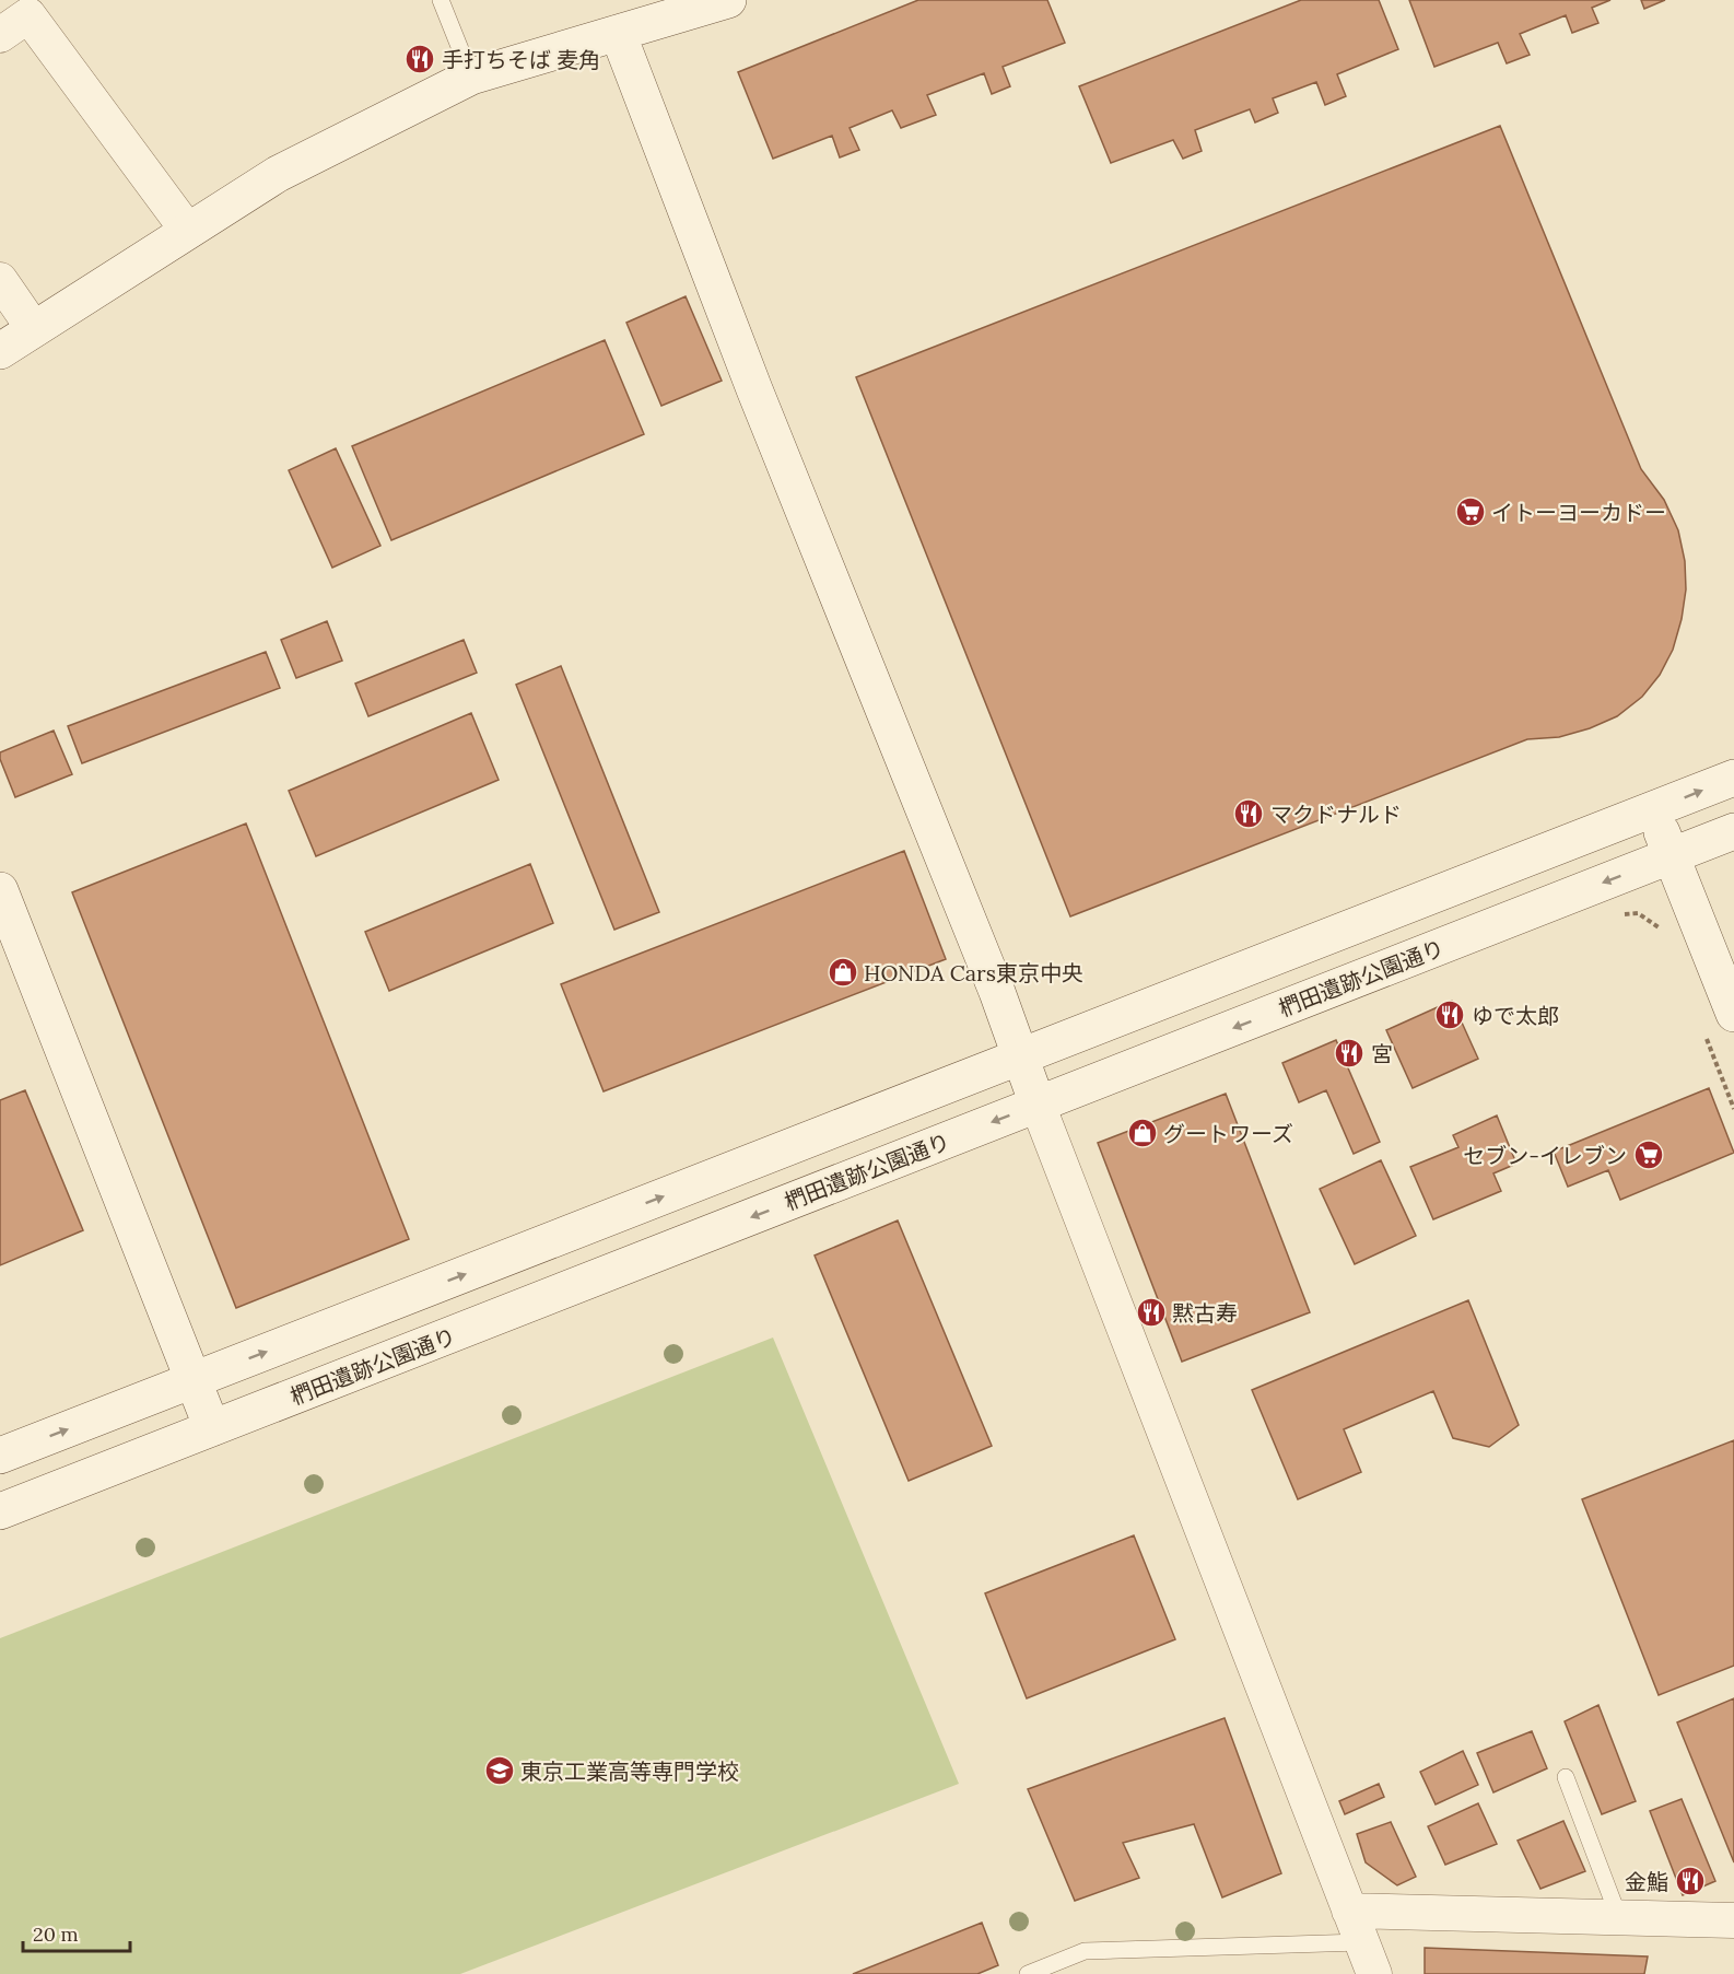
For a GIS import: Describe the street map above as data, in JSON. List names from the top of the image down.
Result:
{
  "streets": {
    "street": ["椚田遺跡公園通り"]
  },
  "places": {
    "restaurant": [
      "手打ちそば 麦角",
      "マクドナルド",
      "ゆで太郎",
      "宮",
      "黙古寿",
      "金鮨"
    ],
    "supermarket": ["イトーヨーカドー", "セブン-イレブン"],
    "shop": ["HONDA Cars東京中央", "グートワーズ"],
    "school or university": ["東京工業高等専門学校"]
  },
  "scale_bar": "20 m"
}
